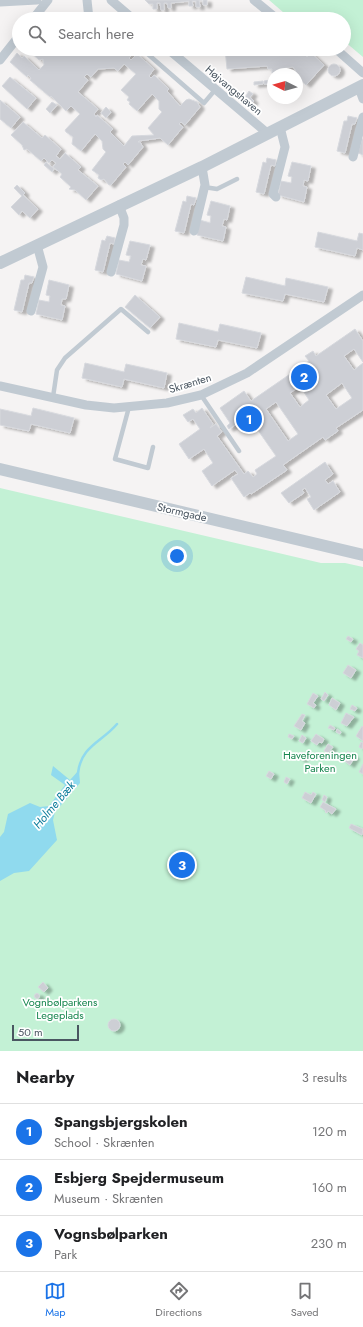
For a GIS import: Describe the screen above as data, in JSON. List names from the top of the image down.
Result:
{
  "streets": {
    "street": ["Højvangshaven", "Skrænten", "Stormgade"]
  },
  "water": ["Holme Bæk"],
  "parks": ["Haveforeningen Parken", "Vognbølparkens Legeplads"],
  "scale_bar": "50 m",
  "north": "left",
  "page": {
    "search": "Search here",
    "pins": ["2", "1", "3"],
    "scale": "50 m",
    "heading": ["Nearby", "3 results"],
    "list": [
      {
        "mark": "1",
        "name": "Spangsbjergskolen",
        "note": "School · Skrænten",
        "value": "120 m"
      },
      {
        "mark": "2",
        "name": "Esbjerg Spejdermuseum",
        "note": "Museum · Skrænten",
        "value": "160 m"
      },
      {
        "mark": "3",
        "name": "Vognsbølparken",
        "note": "Park",
        "value": "230 m"
      }
    ],
    "nav": ["Map", "Directions", "Saved"]
  }
}
